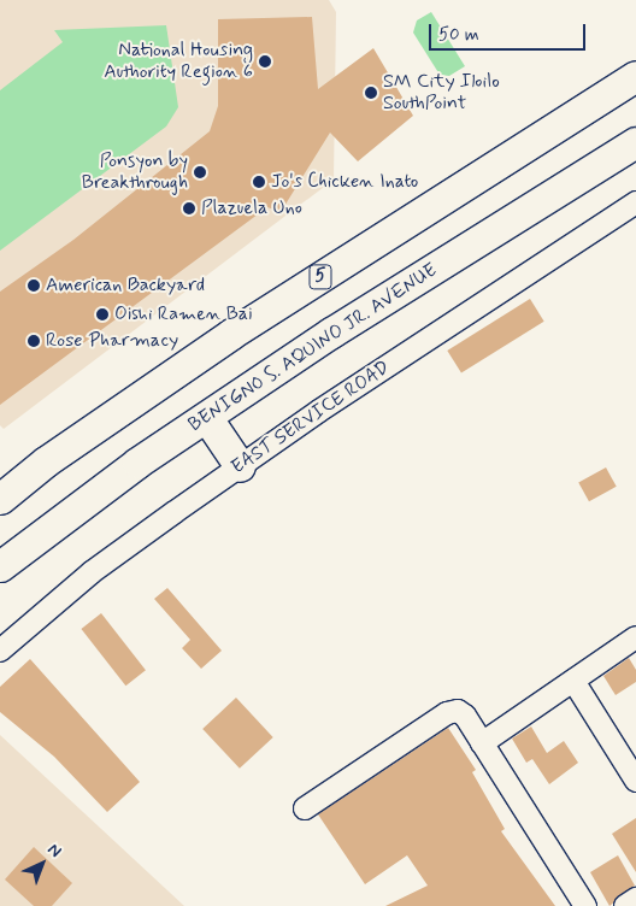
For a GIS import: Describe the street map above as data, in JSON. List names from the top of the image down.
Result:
{
  "streets": {
    "highway": ["5", "BENIGNO S. AQUINO JR. AVENUE"],
    "street": ["EAST SERVICE ROAD"]
  },
  "places": [
    "National Housing Authority Region 6",
    "SM City Iloilo SouthPoint",
    "Ponsyon by Breakthrough",
    "Jo's Chicken Inato",
    "Plazuela Uno",
    "American Backyard",
    "Oishi Ramen Bai",
    "Rose Pharmacy"
  ],
  "scale_bar": "50 m",
  "north": "top right"
}
